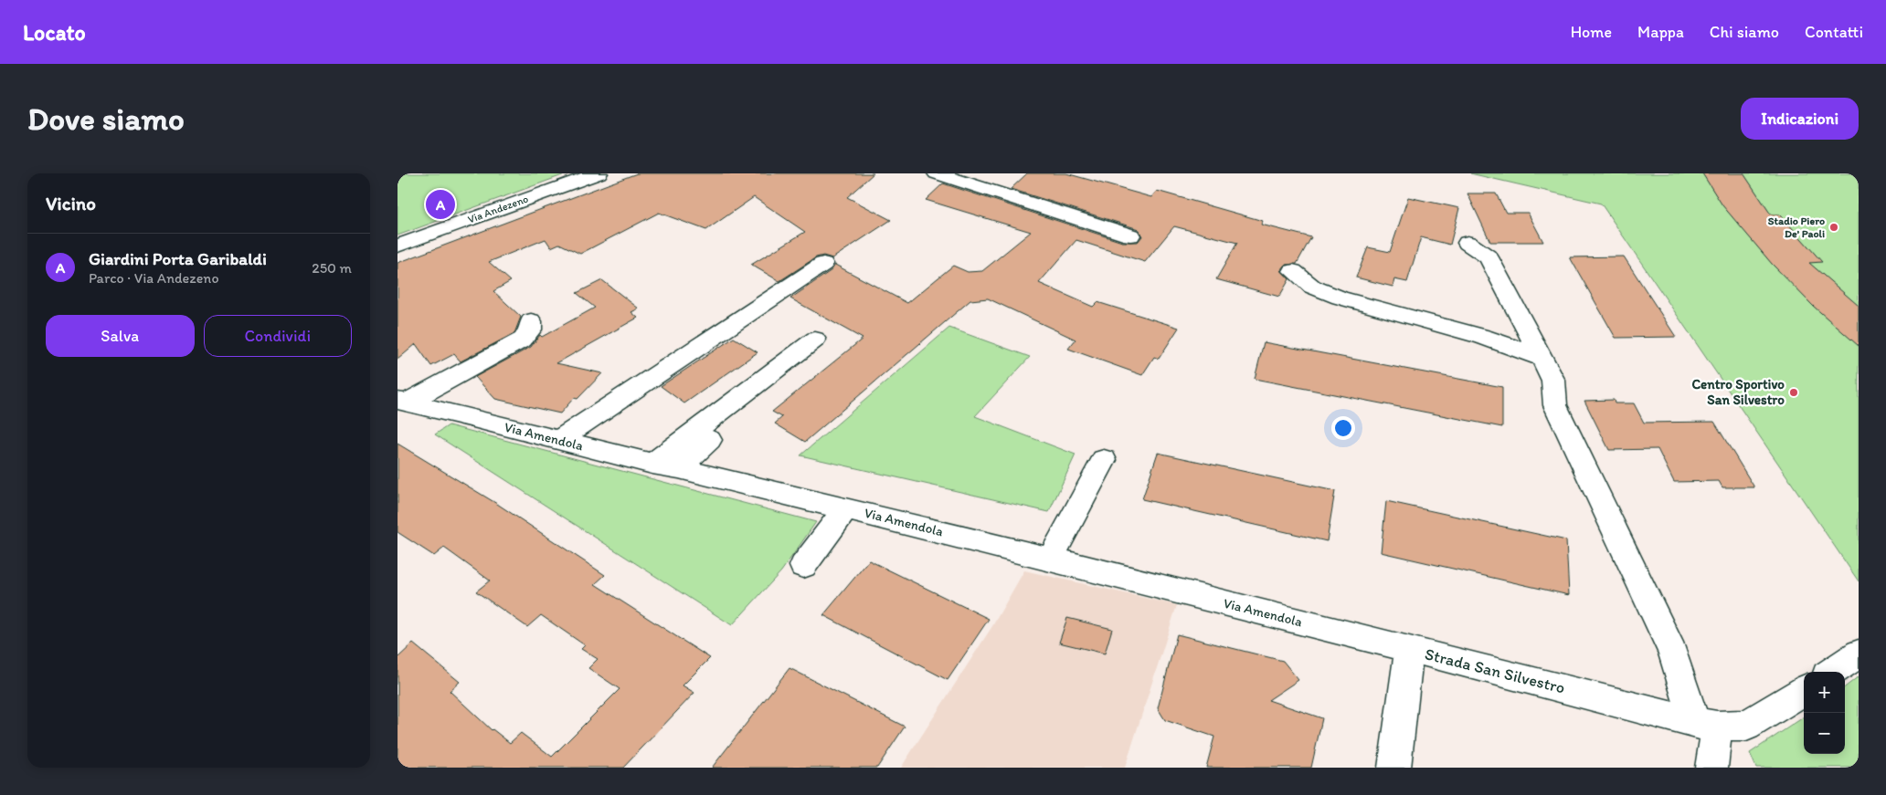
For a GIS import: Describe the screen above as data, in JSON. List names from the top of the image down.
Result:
{
  "streets": {
    "street": ["Via Andezeno", "Via Amendola", "Strada San Silvestro"]
  },
  "crossings": [
    ["Via Amendola", "Strada San Silvestro"]
  ],
  "places": ["Stadio Piero De' Paoli", "Centro Sportivo San Silvestro"],
  "page": {
    "header": "Locato",
    "nav": [
      "Home",
      "Mappa",
      "Chi siamo",
      "Contatti"
    ],
    "buttons": [
      "Indicazioni",
      ["Salva", "Condividi"]
    ],
    "title": "Dove siamo",
    "heading": "Vicino",
    "pins": "A",
    "list": [
      {
        "mark": "A",
        "name": "Giardini Porta Garibaldi",
        "note": "Parco · Via Andezeno",
        "value": "250 m"
      }
    ],
    "map_buttons": ["+", "−"]
  }
}
